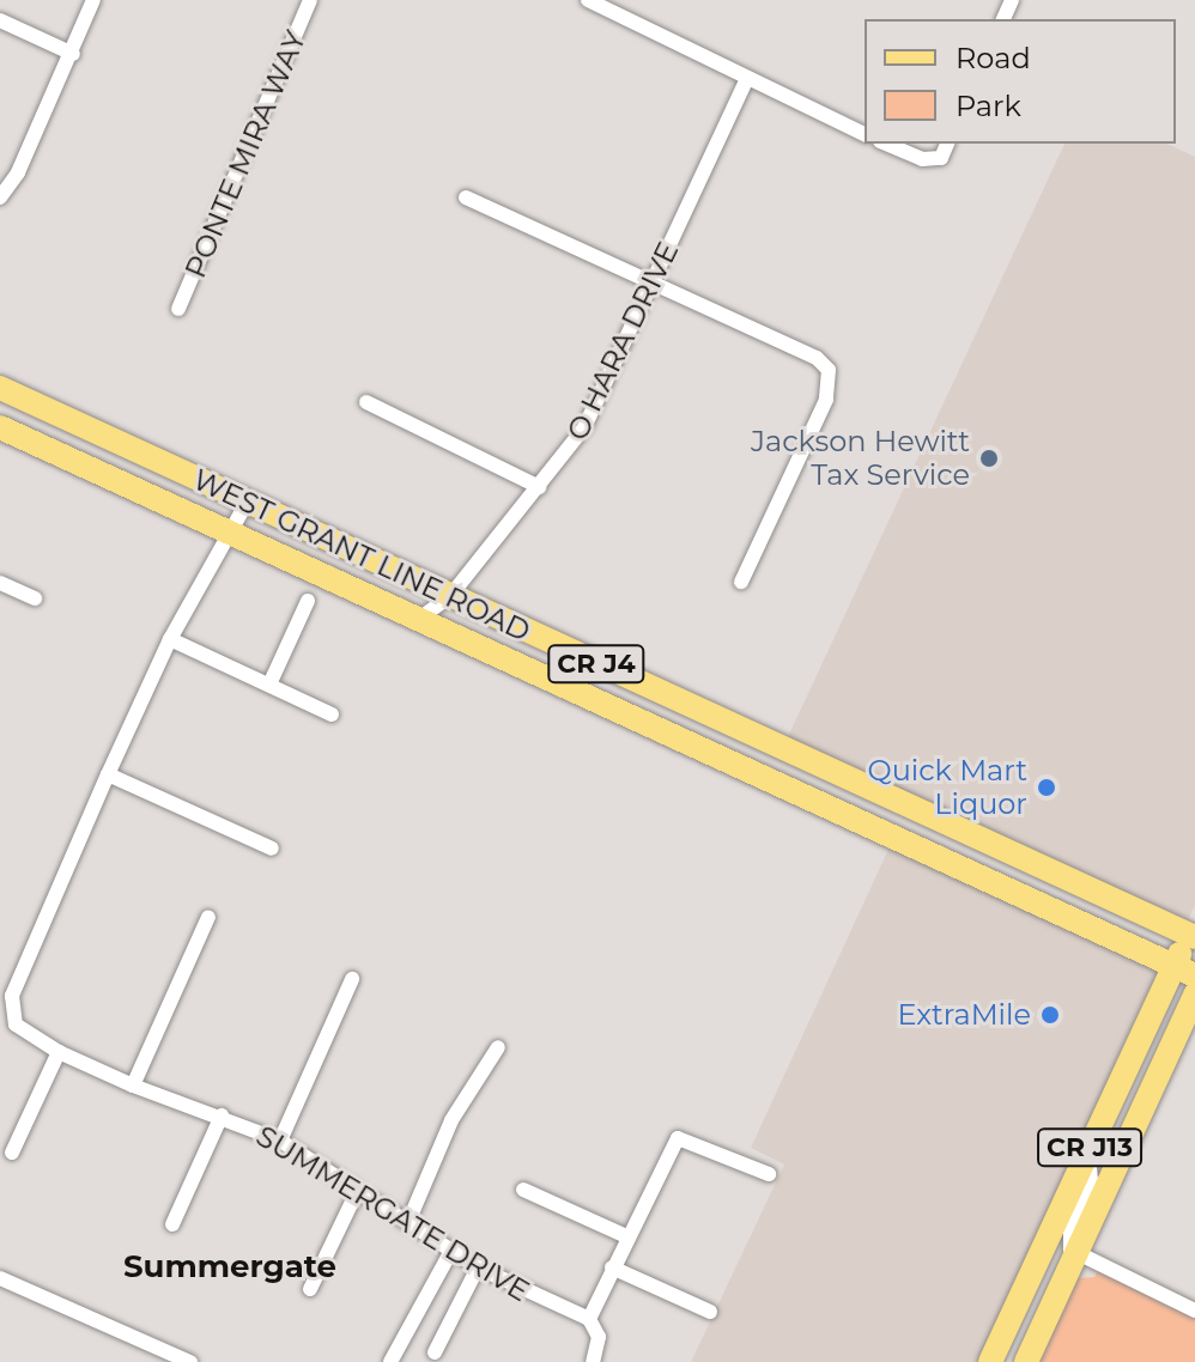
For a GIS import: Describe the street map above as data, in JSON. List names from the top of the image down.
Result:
{
  "streets": {
    "main road": ["WEST GRANT LINE ROAD", "CR J4", "CR J13"],
    "street": ["PONTE MIRA WAY", "O HARA DRIVE", "SUMMERGATE DRIVE"]
  },
  "crossings": [
    ["O HARA DRIVE", "WEST GRANT LINE ROAD"],
    ["WEST GRANT LINE ROAD", "CR J13"],
    ["WEST GRANT LINE ROAD", "SUMMERGATE DRIVE"]
  ],
  "districts": ["Summergate"],
  "places": ["Jackson Hewitt Tax Service", "Quick Mart Liquor", "ExtraMile"],
  "legend": ["Road", "Park"]
}
